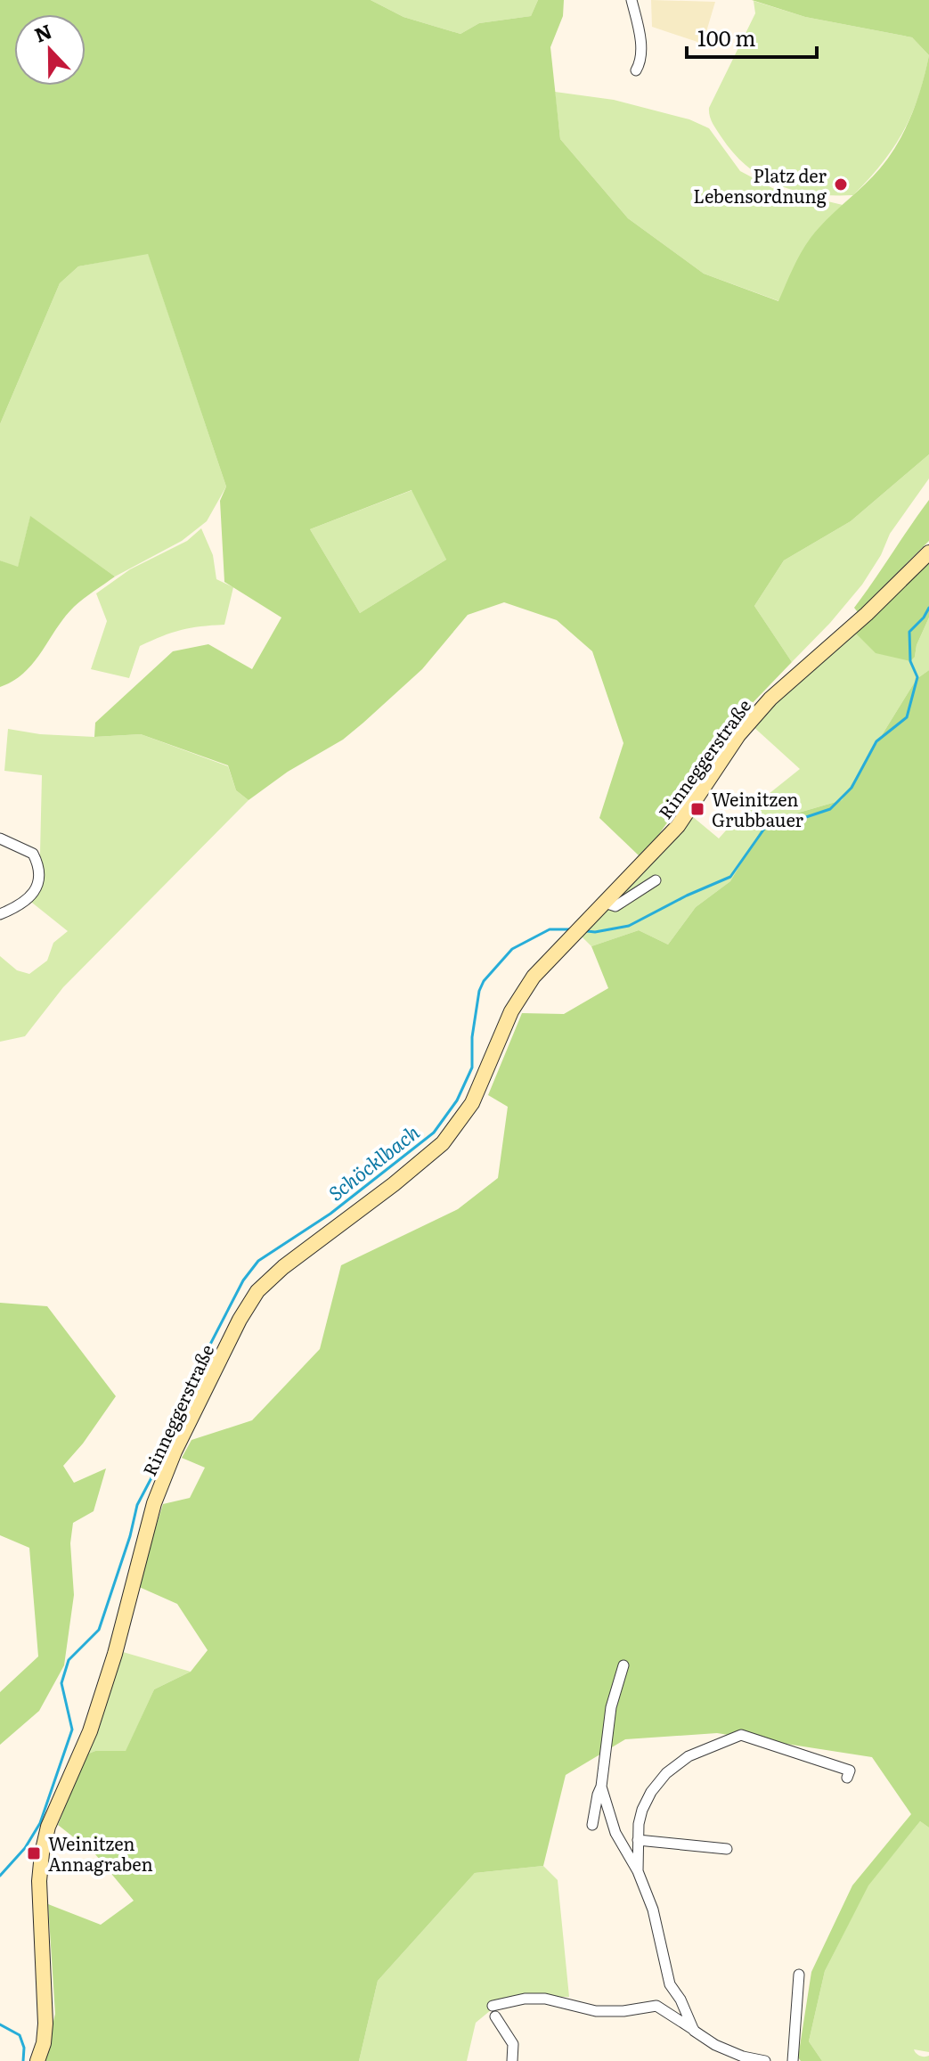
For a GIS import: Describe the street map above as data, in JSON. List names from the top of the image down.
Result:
{
  "streets": {
    "main road": ["Rinneggerstraße"]
  },
  "water": ["Schöcklbach"],
  "places": {
    "other": ["Platz der Lebensordnung"],
    "transit": ["Weinitzen Grubbauer", "Weinitzen Annagraben"]
  },
  "scale_bar": "100 m",
  "north": "top"
}
